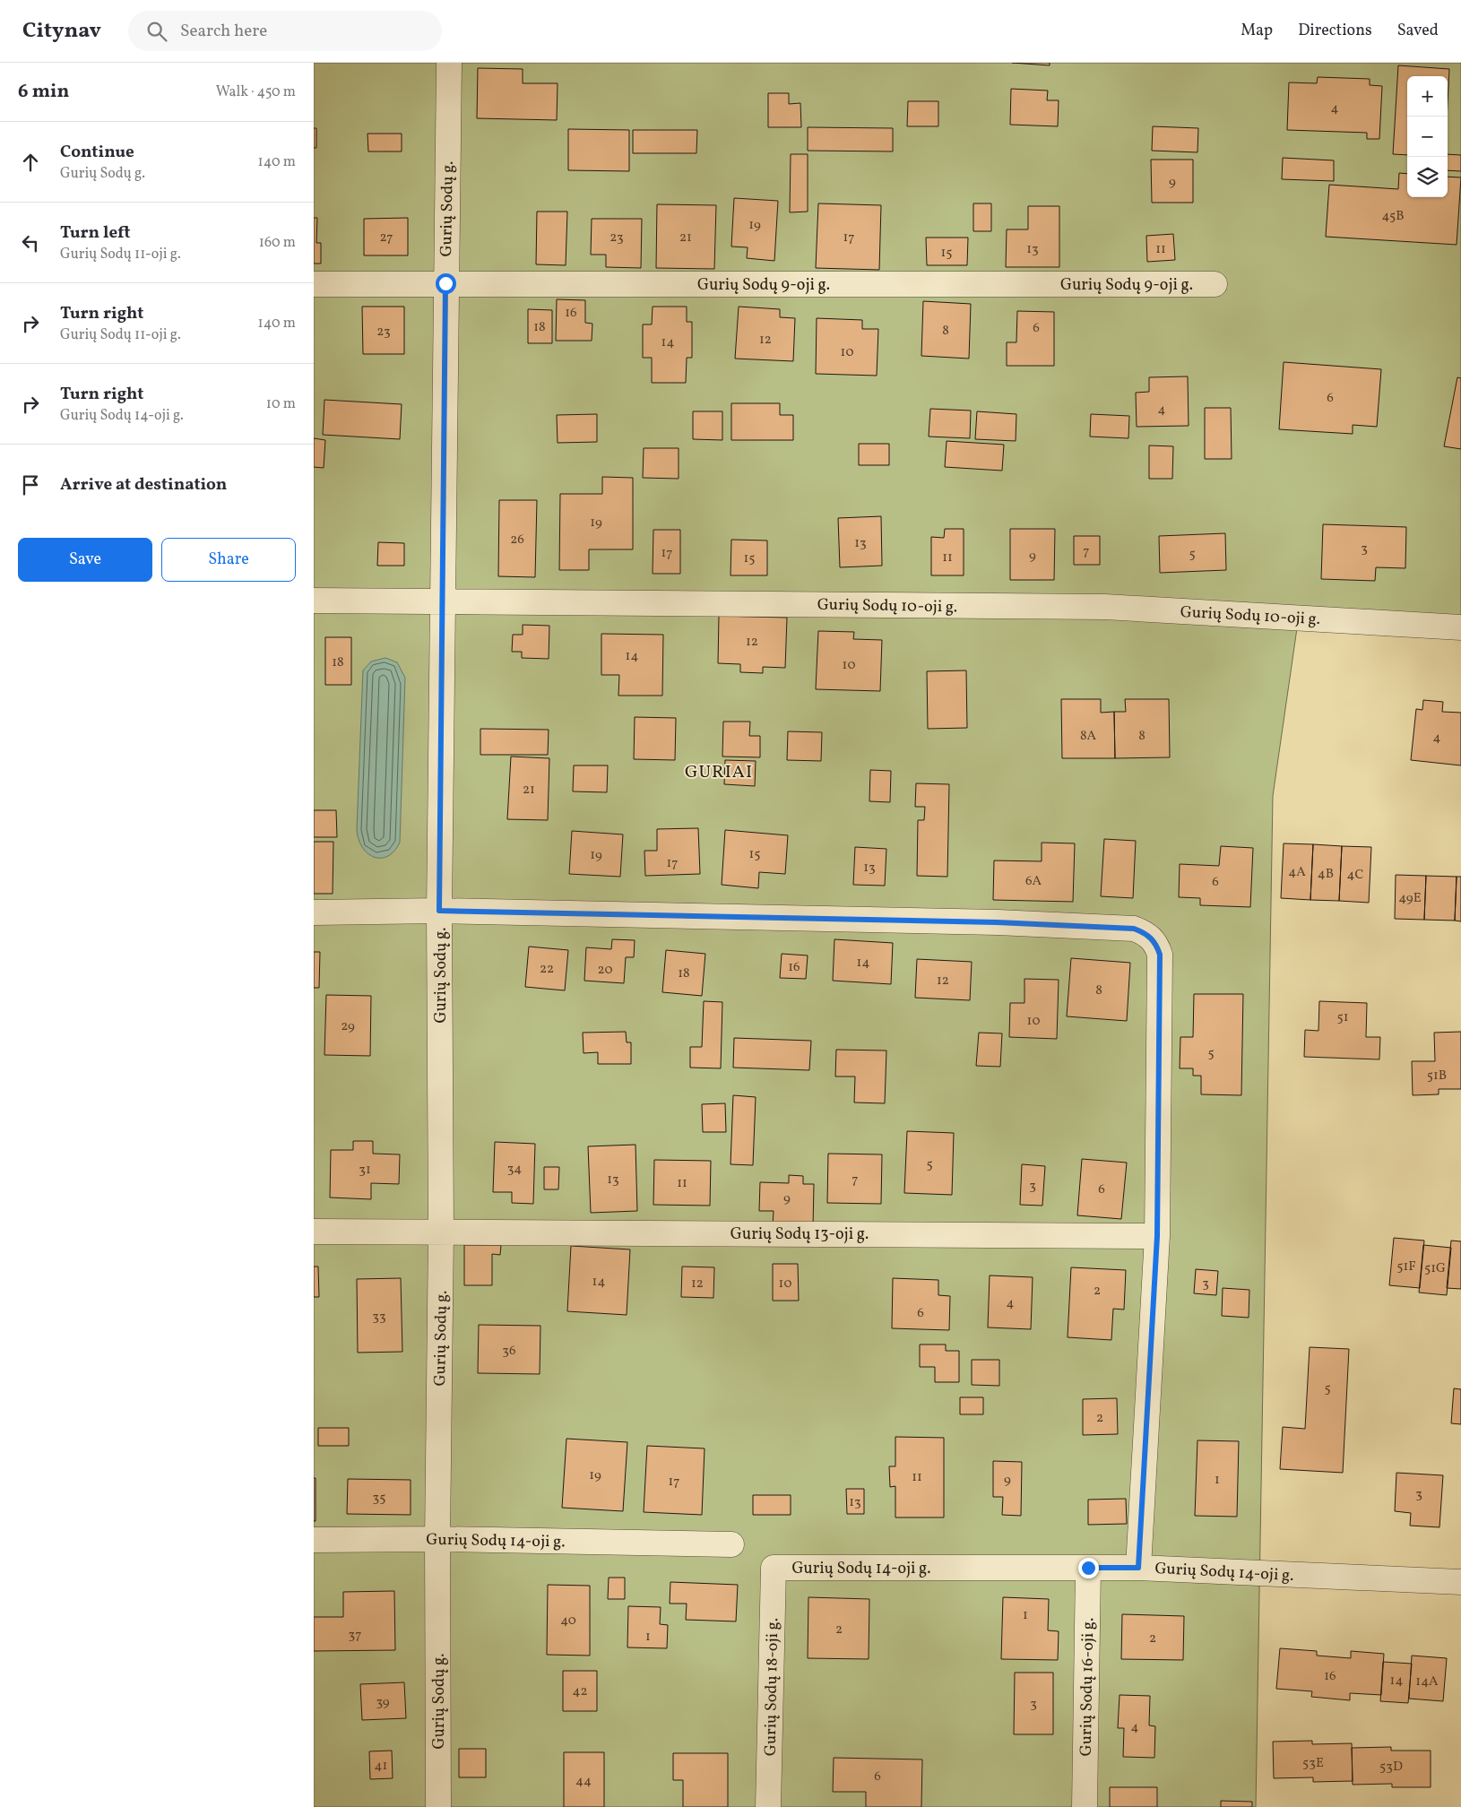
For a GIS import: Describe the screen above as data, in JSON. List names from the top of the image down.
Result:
{
  "streets": {
    "street": [
      "Gurių Sodų g.",
      "Gurių Sodų 9-oji g.",
      "Gurių Sodų 10-oji g.",
      "Gurių Sodų 13-oji g.",
      "Gurių Sodų 14-oji g.",
      "Gurių Sodų 18-oji g.",
      "Gurių Sodų 16-oji g."
    ]
  },
  "crossings": [
    ["Gurių Sodų g.", "Gurių Sodų 9-oji g."],
    ["Gurių Sodų g.", "Gurių Sodų 10-oji g."],
    ["Gurių Sodų g.", "Gurių Sodų 13-oji g."],
    ["Gurių Sodų g.", "Gurių Sodų 14-oji g."],
    ["Gurių Sodų 14-oji g.", "Gurių Sodų 18-oji g."],
    ["Gurių Sodų 14-oji g.", "Gurių Sodų 16-oji g."]
  ],
  "districts": ["GURIAI"],
  "house_numbers": [
    "4",
    "9",
    "45B",
    "19",
    "27",
    "23",
    "21",
    "17",
    "13",
    "11",
    "15",
    "16",
    "18",
    "6",
    "8",
    "23",
    "12",
    "14",
    "10",
    "6",
    "4",
    "19",
    "26",
    "13",
    "3",
    "7",
    "17",
    "5",
    "9",
    "11",
    "15",
    "12",
    "14",
    "18",
    "10",
    "8A",
    "8",
    "4",
    "21",
    "15",
    "19",
    "17",
    "13",
    "4A",
    "4B",
    "4C",
    "6A",
    "6",
    "49E",
    "14",
    "16",
    "22",
    "20",
    "18",
    "12",
    "8",
    "51",
    "10",
    "29",
    "5",
    "51B",
    "5",
    "34",
    "31",
    "13",
    "7",
    "11",
    "3",
    "6",
    "9",
    "51F",
    "51G",
    "14",
    "12",
    "10",
    "3",
    "2",
    "4",
    "6",
    "33",
    "36",
    "5",
    "2",
    "19",
    "11",
    "9",
    "1",
    "17",
    "3",
    "35",
    "13",
    "1",
    "40",
    "2",
    "37",
    "1",
    "2",
    "16",
    "14",
    "14A",
    "42",
    "39",
    "3",
    "4",
    "53E",
    "41",
    "53D",
    "6",
    "44"
  ],
  "page": {
    "header": "Citynav",
    "search": "Search here",
    "nav": ["Map", "Directions", "Saved"],
    "heading": ["6 min", "Walk · 450 m"],
    "map_buttons": ["+", "−"],
    "list": [
      ["Continue", "Gurių Sodų g.", "140 m"],
      ["Turn left", "Gurių Sodų 11-oji g.", "160 m"],
      ["Turn right", "Gurių Sodų 11-oji g.", "140 m"],
      ["Turn right", "Gurių Sodų 14-oji g.", "10 m"],
      "Arrive at destination"
    ],
    "buttons": ["Save", "Share"]
  }
}
